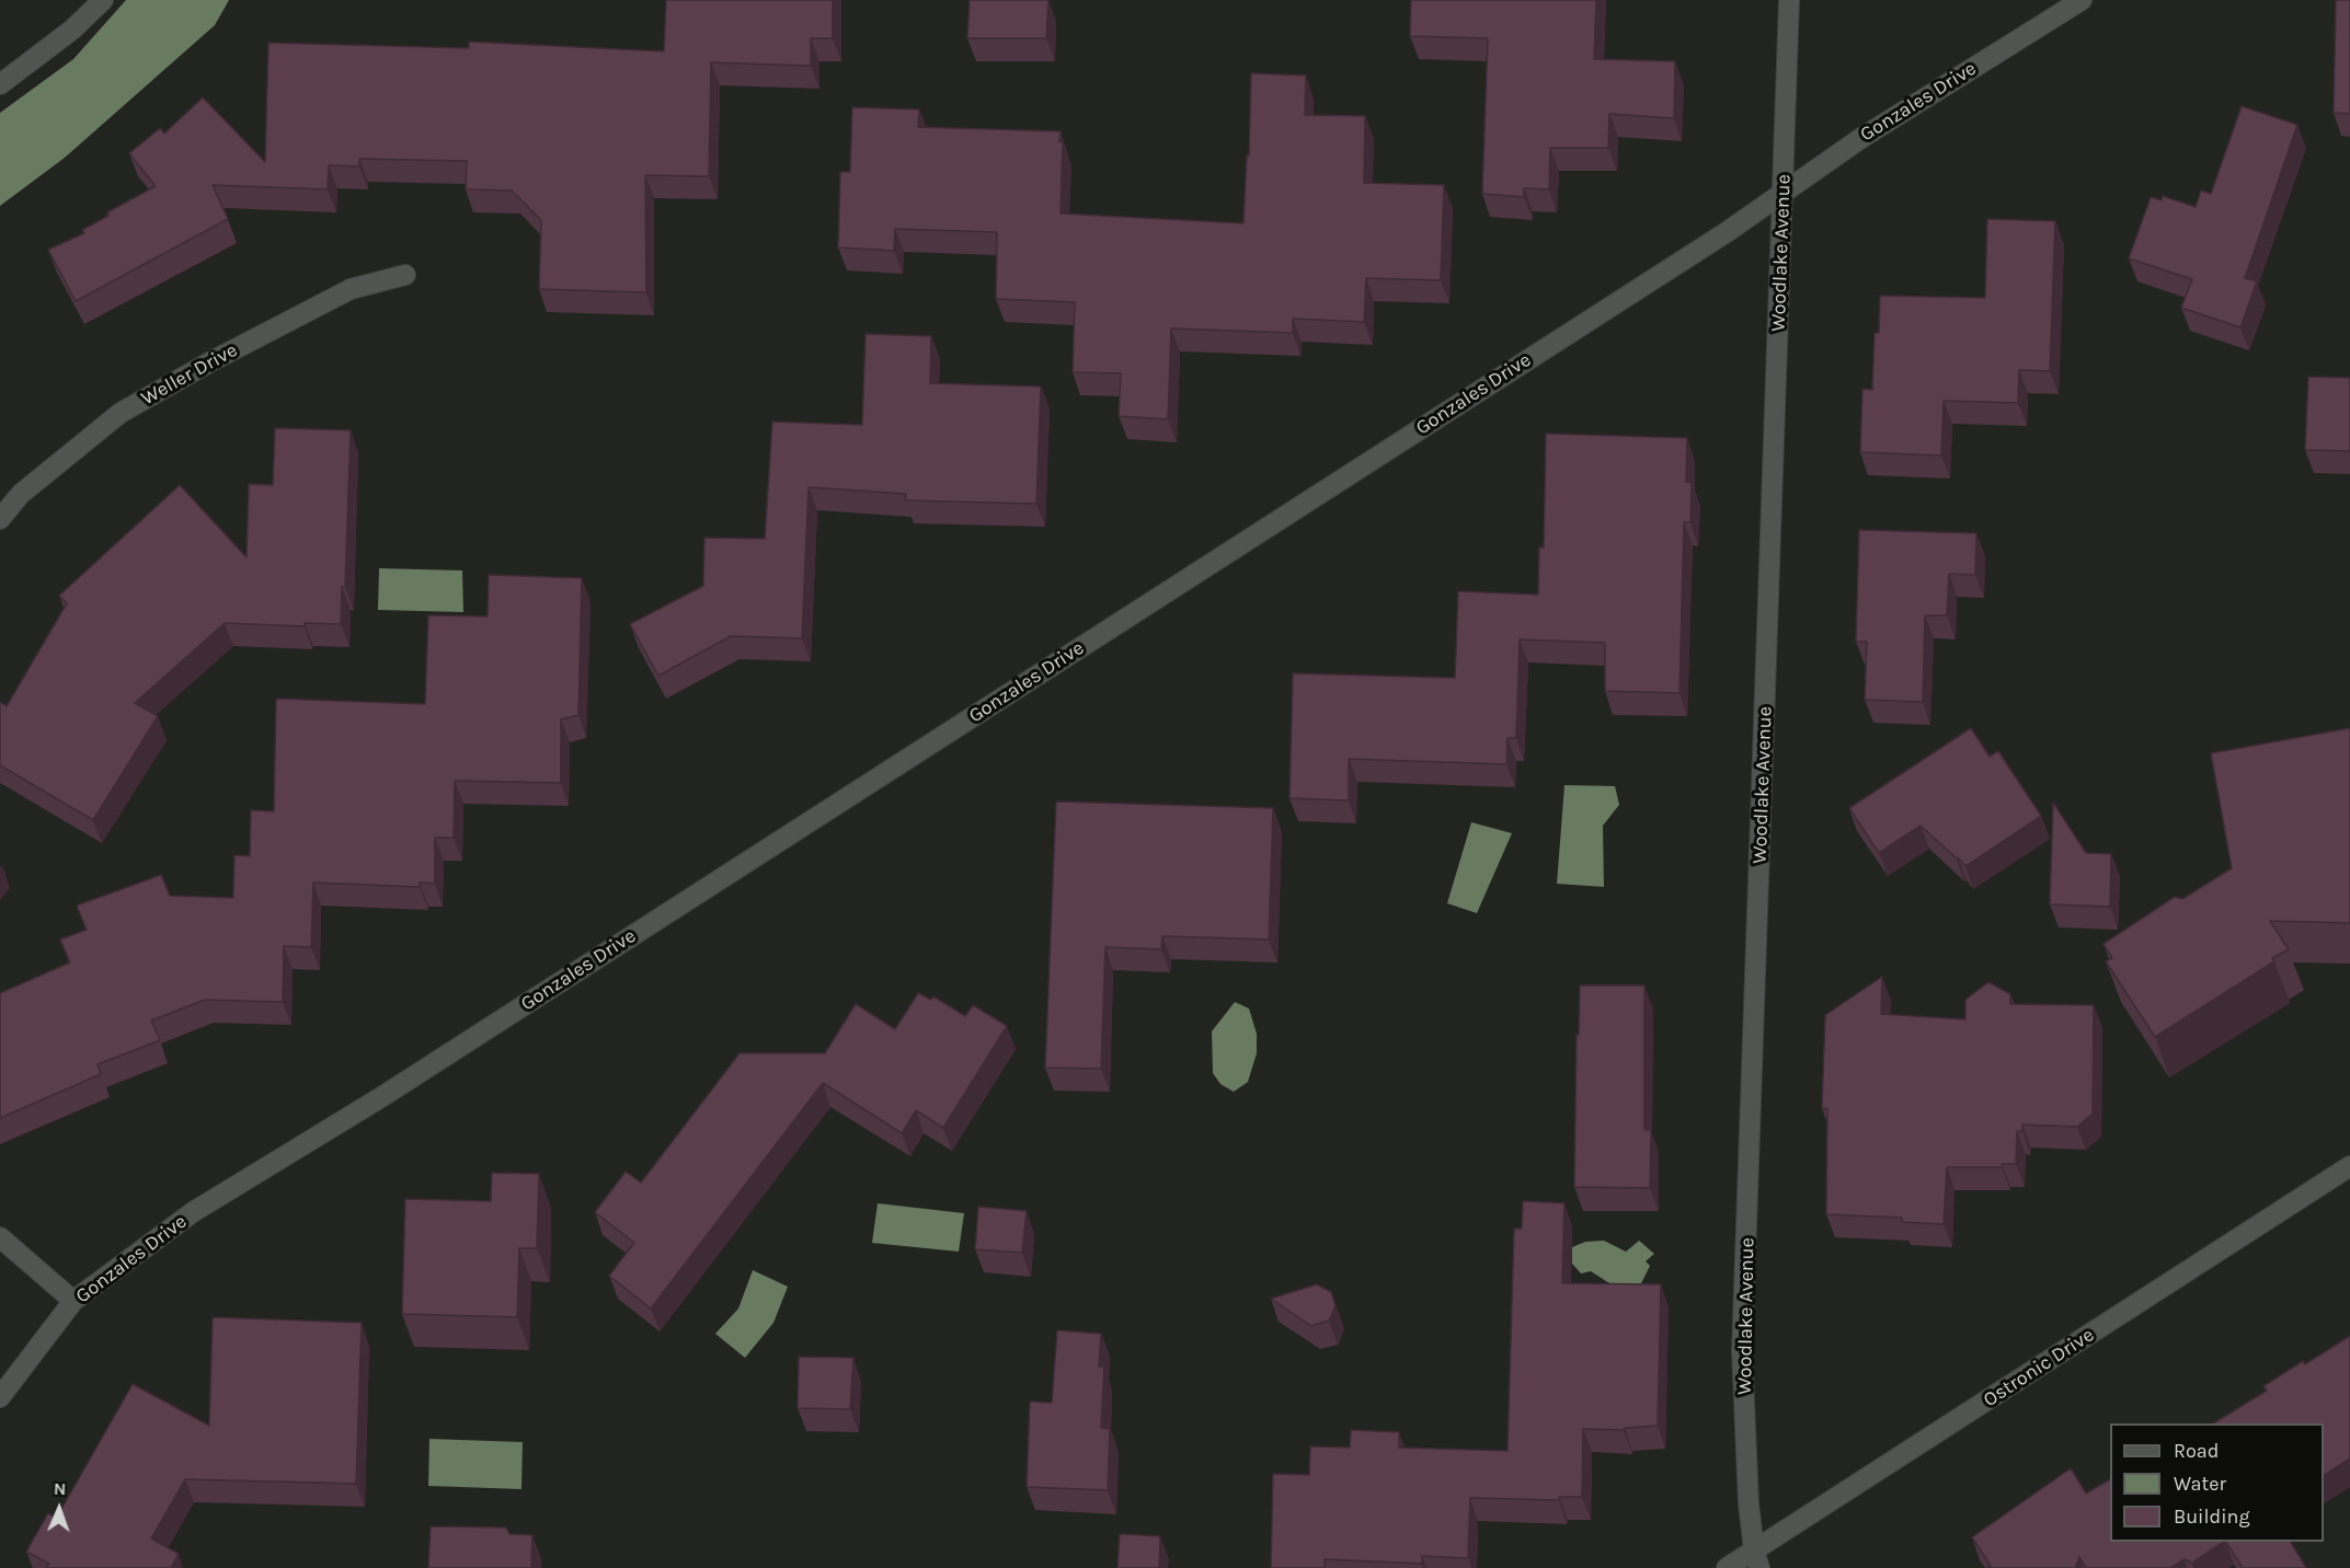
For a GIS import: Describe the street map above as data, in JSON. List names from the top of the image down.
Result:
{
  "streets": {
    "street": [
      "Gonzales Drive",
      "Woodlake Avenue",
      "Weller Drive",
      "Ostronic Drive"
    ]
  },
  "crossings": [
    ["Gonzales Drive", "Woodlake Avenue"],
    ["Woodlake Avenue", "Ostronic Drive"]
  ],
  "legend": ["Road", "Water", "Building"],
  "north": "top"
}
